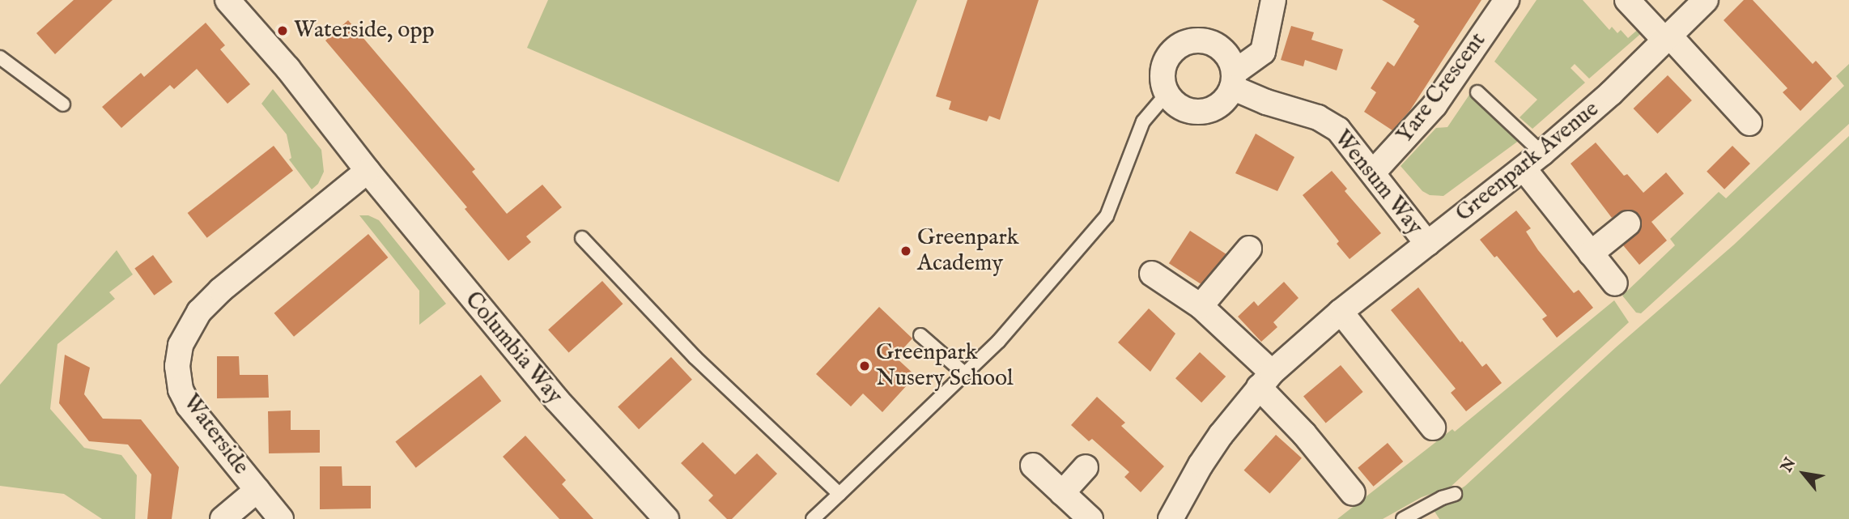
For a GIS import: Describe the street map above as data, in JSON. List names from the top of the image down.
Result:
{
  "streets": {
    "street": [
      "Yare Crescent",
      "Greenpark Avenue",
      "Wensum Way",
      "Columbia Way",
      "Waterside"
    ]
  },
  "crossings": [
    ["Yare Crescent", "Wensum Way"],
    ["Greenpark Avenue", "Wensum Way"],
    ["Columbia Way", "Waterside"]
  ],
  "places": ["Waterside, opp", "Greenpark Academy", "Greenpark Nusery School"],
  "north": "top left"
}
